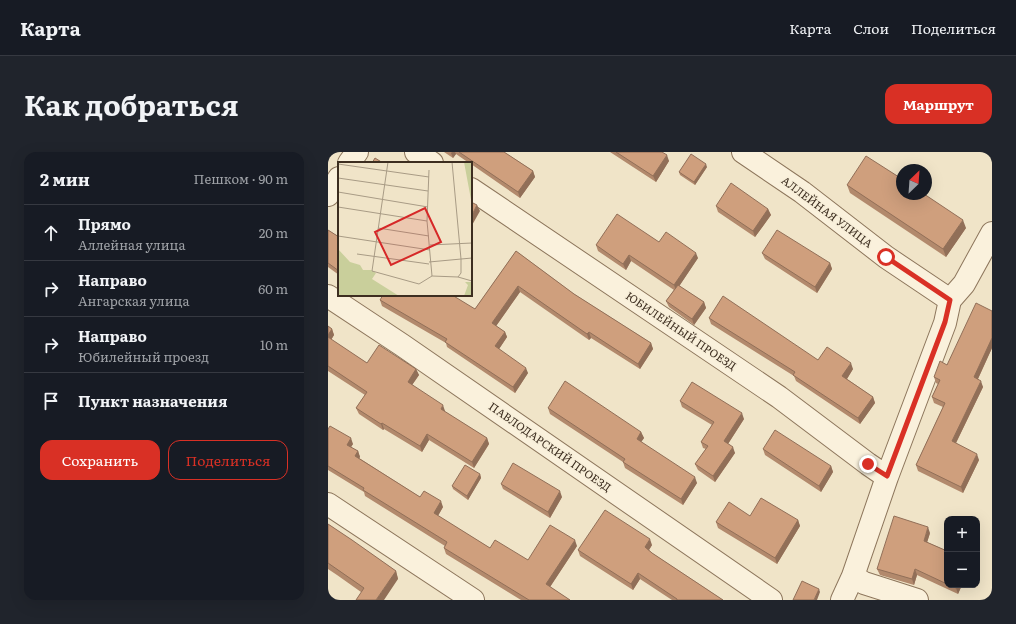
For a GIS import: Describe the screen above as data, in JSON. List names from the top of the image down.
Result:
{
  "streets": {
    "street": ["АЛЛЕЙНАЯ УЛИЦА", "ЮБИЛЕЙНЫЙ ПРОЕЗД", "ПАВЛОДАРСКИЙ ПРОЕЗД"]
  },
  "north": "top right",
  "page": {
    "header": "Карта",
    "nav": ["Карта", "Слои", "Поделиться"],
    "title": "Как добраться",
    "buttons": [
      "Маршрут",
      ["Сохранить", "Поделиться"]
    ],
    "heading": ["2 мин", "Пешком · 90 m"],
    "list": [
      ["Прямо", "Аллейная улица", "20 m"],
      ["Направо", "Ангарская улица", "60 m"],
      ["Направо", "Юбилейный проезд", "10 m"],
      "Пункт назначения"
    ],
    "map_buttons": ["+", "−"]
  }
}
